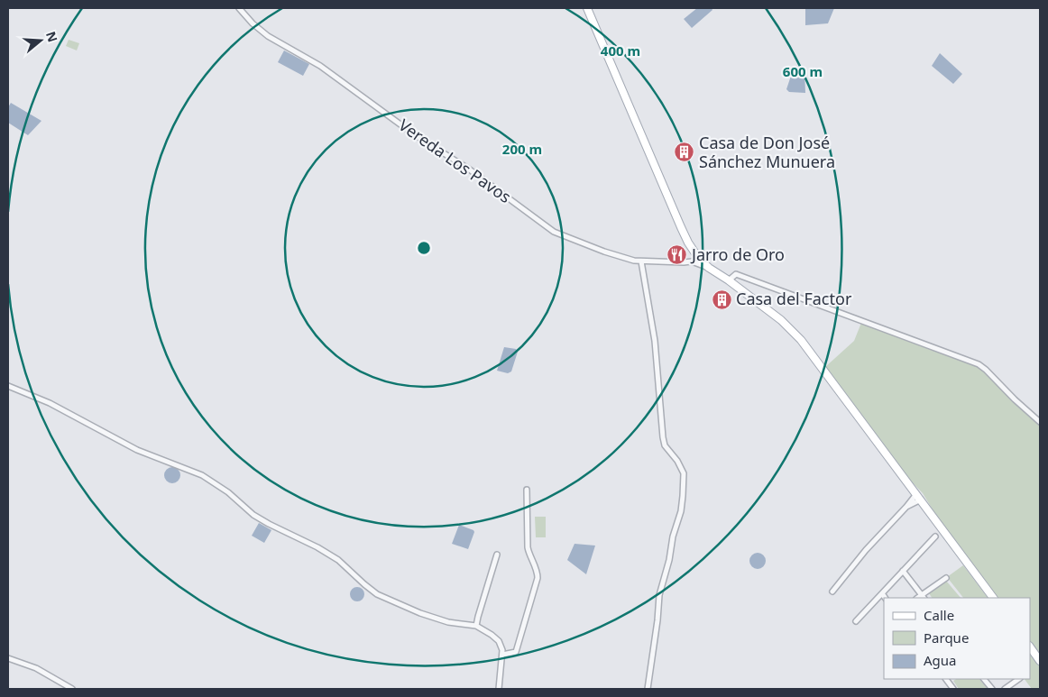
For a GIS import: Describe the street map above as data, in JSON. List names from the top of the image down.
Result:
{
  "streets": {
    "street": ["Vereda Los Pavos"]
  },
  "places": {
    "building": ["Casa de Don José Sánchez Munuera", "Casa del Factor"],
    "restaurant": ["Jarro de Oro"]
  },
  "legend": ["Calle", "Parque", "Agua"],
  "north": "right",
  "rings": ["400 m", "600 m", "200 m"]
}
